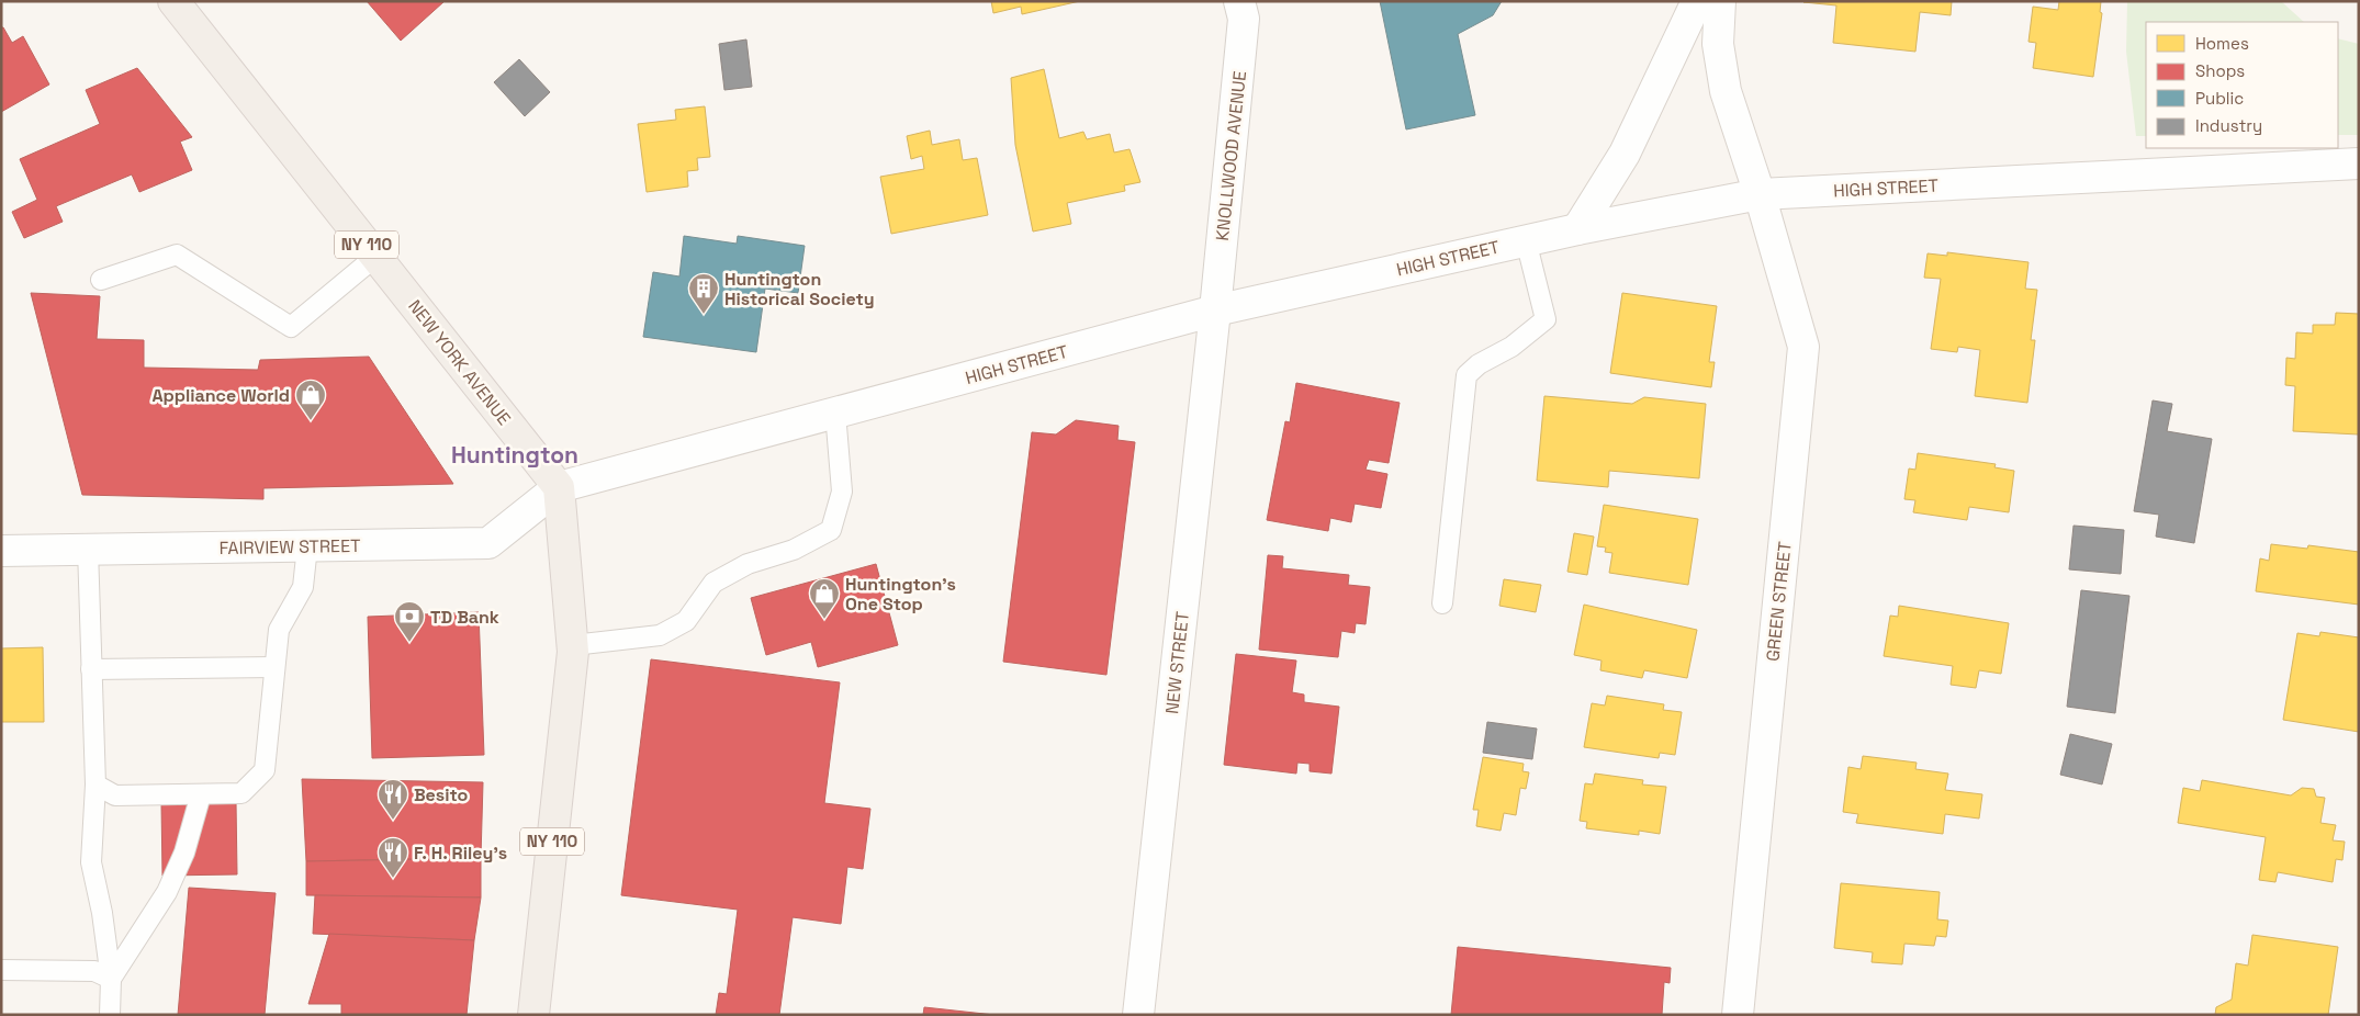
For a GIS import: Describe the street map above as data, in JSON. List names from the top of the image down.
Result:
{
  "streets": {
    "main road": ["NY 110", "NEW YORK AVENUE"],
    "street": [
      "KNOLLWOOD AVENUE",
      "HIGH STREET",
      "FAIRVIEW STREET",
      "GREEN STREET",
      "NEW STREET"
    ]
  },
  "crossings": [
    ["KNOLLWOOD AVENUE", "HIGH STREET"],
    ["KNOLLWOOD AVENUE", "NEW STREET"],
    ["HIGH STREET", "NY 110"],
    ["HIGH STREET", "NEW YORK AVENUE"],
    ["HIGH STREET", "FAIRVIEW STREET"],
    ["HIGH STREET", "GREEN STREET"],
    ["HIGH STREET", "NEW STREET"],
    ["NY 110", "NEW YORK AVENUE"],
    ["NY 110", "FAIRVIEW STREET"],
    ["NEW YORK AVENUE", "FAIRVIEW STREET"]
  ],
  "districts": ["Huntington"],
  "places": {
    "building": ["Huntington Historical Society"],
    "shop": ["Appliance World", "Huntington's One Stop"],
    "bank": ["TD Bank"],
    "restaurant": ["Besito", "F. H. Riley's"]
  },
  "legend": [
    "Homes",
    "Shops",
    "Public",
    "Industry"
  ]
}
